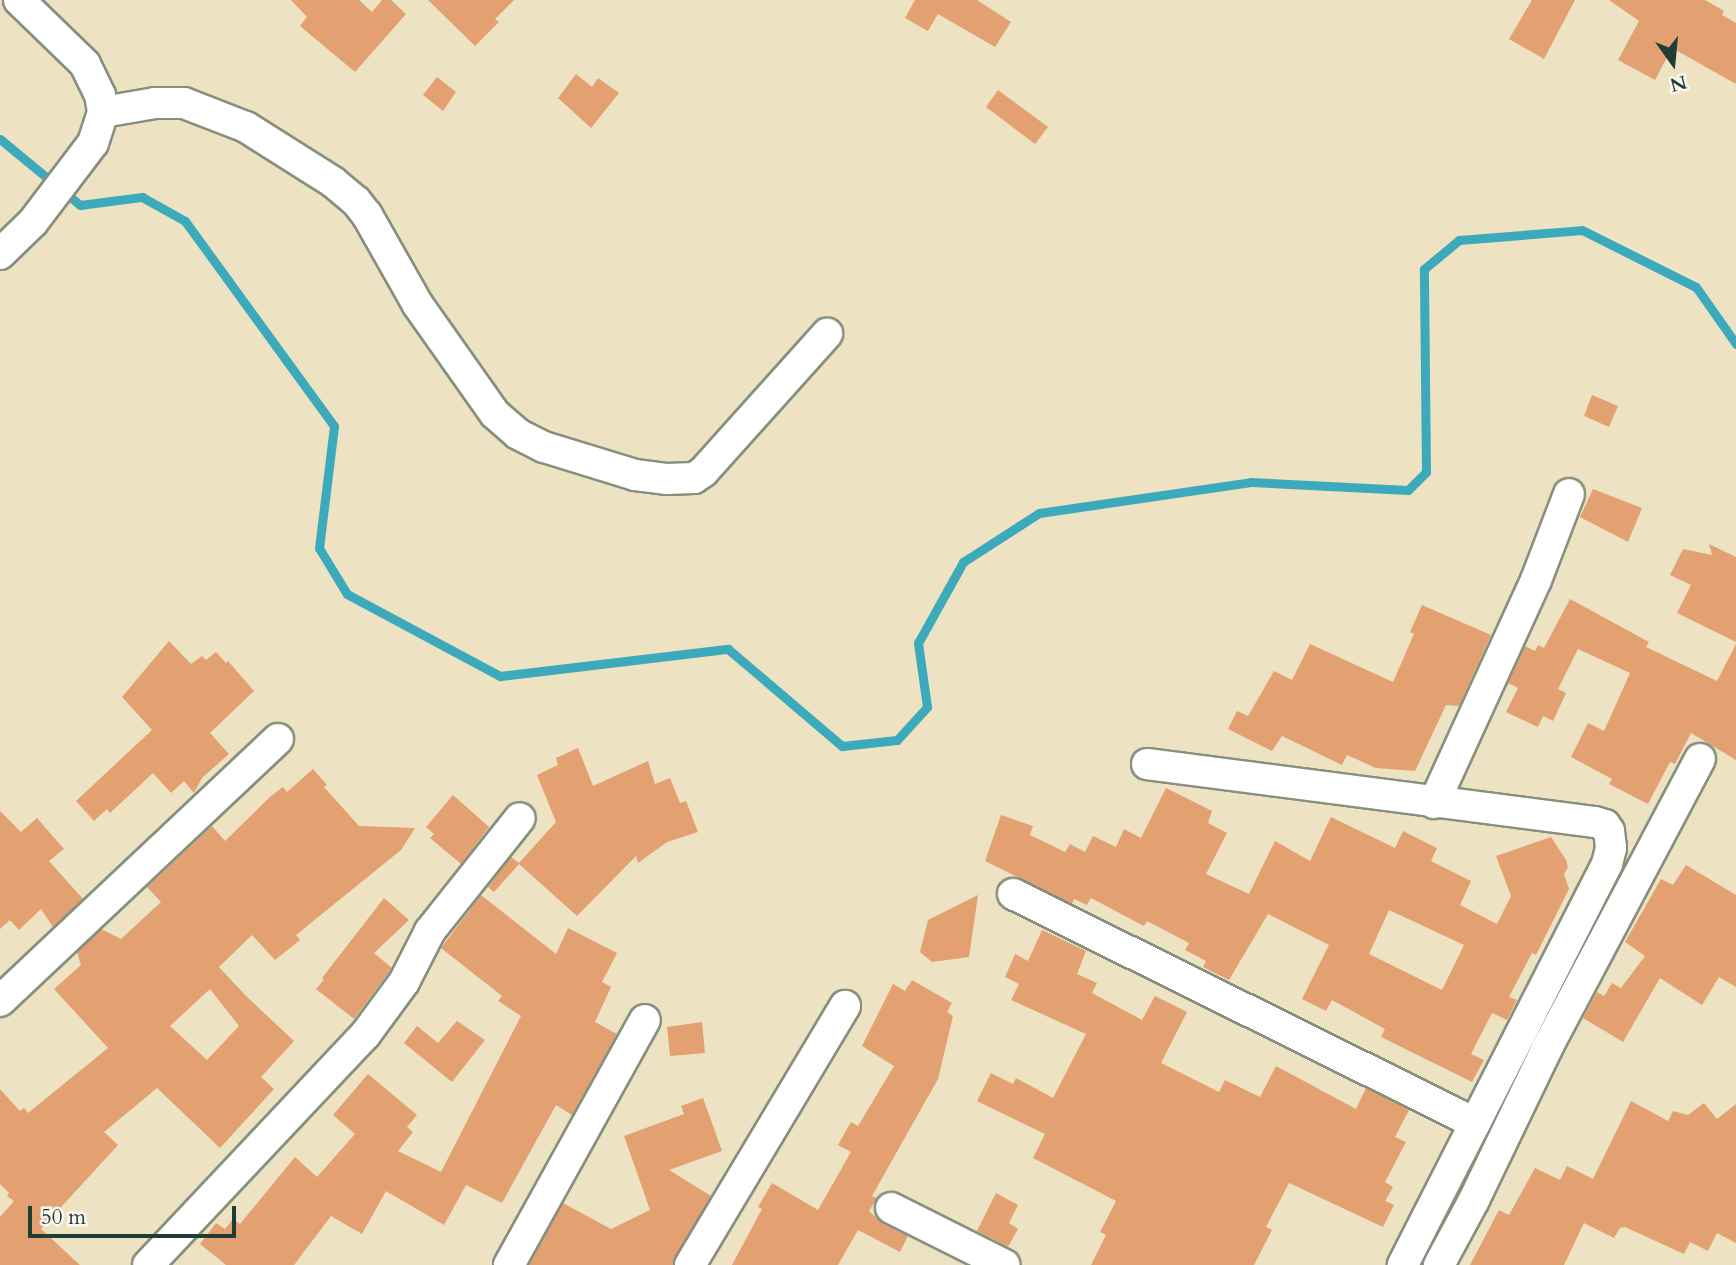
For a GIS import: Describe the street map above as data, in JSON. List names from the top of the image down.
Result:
{
  "scale_bar": "50 m",
  "north": "bottom"
}
